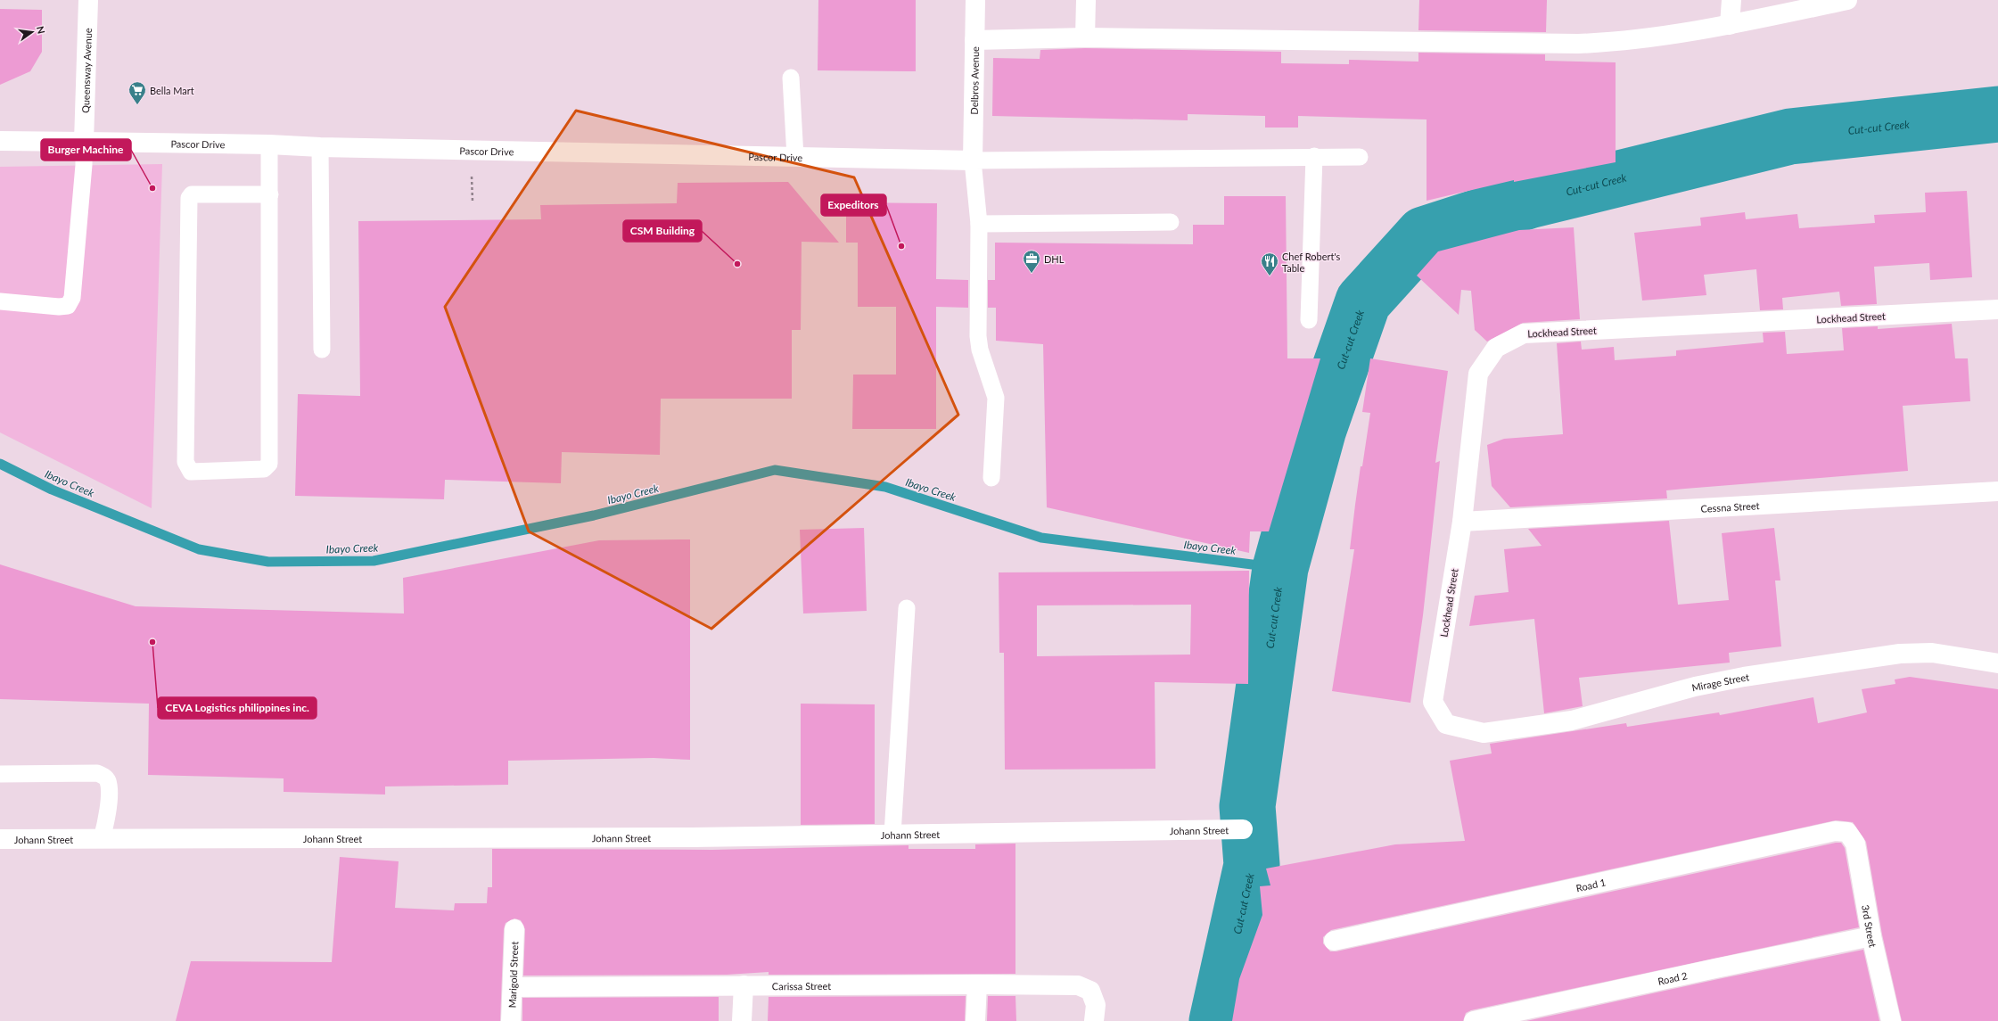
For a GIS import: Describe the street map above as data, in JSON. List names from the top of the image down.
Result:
{
  "streets": {
    "street": [
      "Queensway Avenue",
      "Delbros Avenue",
      "Pascor Drive",
      "Lockhead Street",
      "Cessna Street",
      "Mirage Street",
      "Johann Street",
      "Road 1",
      "3rd Street",
      "Marigold Street",
      "Road 2",
      "Carissa Street"
    ]
  },
  "crossings": [
    ["Queensway Avenue", "Pascor Drive"],
    ["Delbros Avenue", "Pascor Drive"],
    ["Lockhead Street", "Cessna Street"],
    ["Lockhead Street", "Mirage Street"],
    ["Road 1", "3rd Street"],
    ["3rd Street", "Road 2"],
    ["Marigold Street", "Carissa Street"]
  ],
  "water": ["Cut-cut Creek", "Ibayo Creek"],
  "places": {
    "supermarket": ["Bella Mart"],
    "other": [
      "Burger Machine",
      "Expeditors",
      "CSM Building",
      "CEVA Logistics philippines inc."
    ],
    "office": ["DHL"],
    "restaurant": ["Chef Robert's Table"]
  },
  "north": "right"
}
